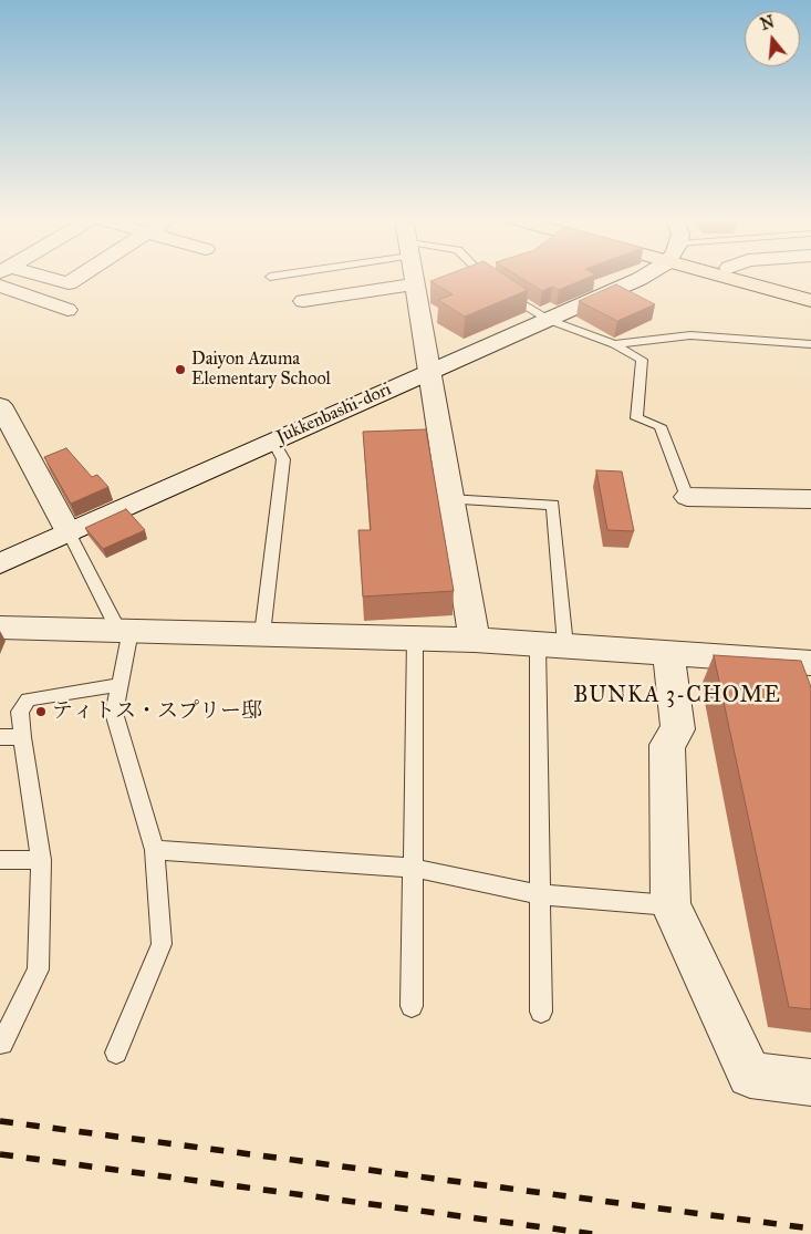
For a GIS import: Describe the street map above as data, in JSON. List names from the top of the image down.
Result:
{
  "streets": {
    "street": ["Jukkenbashi-dori"]
  },
  "districts": ["BUNKA 3-CHOME"],
  "places": ["Daiyon Azuma Elementary School", "ティトス・スプリー邸"],
  "north": "top"
}
